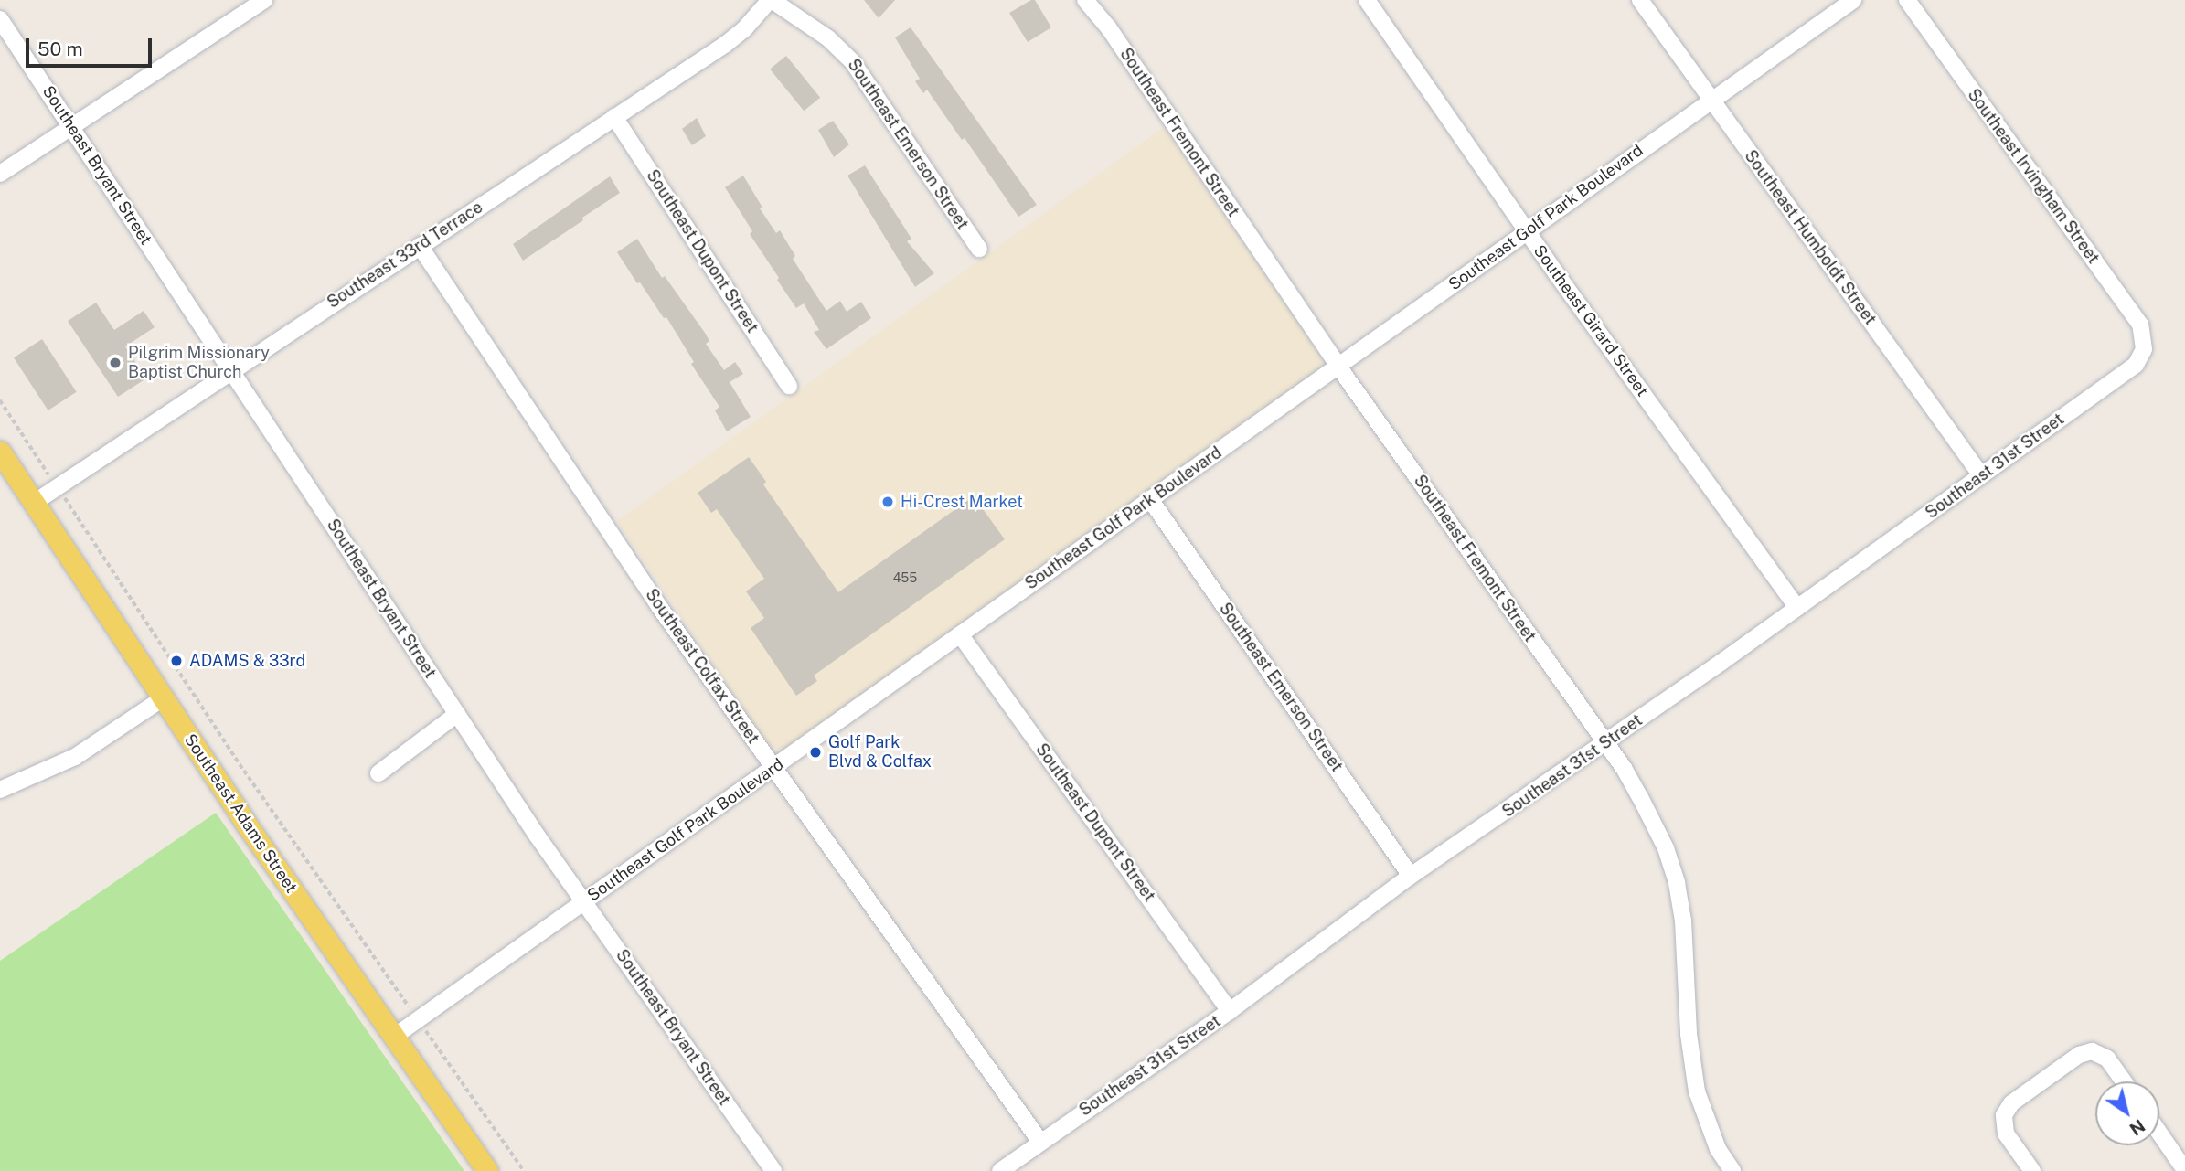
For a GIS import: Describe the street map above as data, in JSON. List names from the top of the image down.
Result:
{
  "streets": {
    "main road": ["Southeast Adams Street"],
    "street": [
      "Southeast Fremont Street",
      "Southeast Emerson Street",
      "Southeast Bryant Street",
      "Southeast Irvingham Street",
      "Southeast Golf Park Boulevard",
      "Southeast Humboldt Street",
      "Southeast Dupont Street",
      "Southeast 33rd Terrace",
      "Southeast Girard Street",
      "Southeast 31st Street",
      "Southeast Colfax Street"
    ]
  },
  "crossings": [
    ["Southeast Fremont Street", "Southeast Golf Park Boulevard"],
    ["Southeast Fremont Street", "Southeast 31st Street"],
    ["Southeast Emerson Street", "Southeast Golf Park Boulevard"],
    ["Southeast Emerson Street", "Southeast 33rd Terrace"],
    ["Southeast Emerson Street", "Southeast 31st Street"],
    ["Southeast Bryant Street", "Southeast Golf Park Boulevard"],
    ["Southeast Bryant Street", "Southeast 33rd Terrace"],
    ["Southeast Irvingham Street", "Southeast 31st Street"],
    ["Southeast Golf Park Boulevard", "Southeast Humboldt Street"],
    ["Southeast Golf Park Boulevard", "Southeast Dupont Street"],
    ["Southeast Golf Park Boulevard", "Southeast Girard Street"],
    ["Southeast Golf Park Boulevard", "Southeast Colfax Street"],
    ["Southeast Golf Park Boulevard", "Southeast Adams Street"],
    ["Southeast Humboldt Street", "Southeast 31st Street"],
    ["Southeast Dupont Street", "Southeast 33rd Terrace"],
    ["Southeast Dupont Street", "Southeast 31st Street"],
    ["Southeast 33rd Terrace", "Southeast Colfax Street"],
    ["Southeast 33rd Terrace", "Southeast Adams Street"],
    ["Southeast Girard Street", "Southeast 31st Street"],
    ["Southeast 31st Street", "Southeast Colfax Street"]
  ],
  "places": [
    "Pilgrim Missionary Baptist Church",
    "Hi-Crest Market",
    "ADAMS & 33rd",
    "Golf Park Blvd & Colfax"
  ],
  "house_numbers": ["455"],
  "scale_bar": "50 m",
  "north": "bottom right"
}
